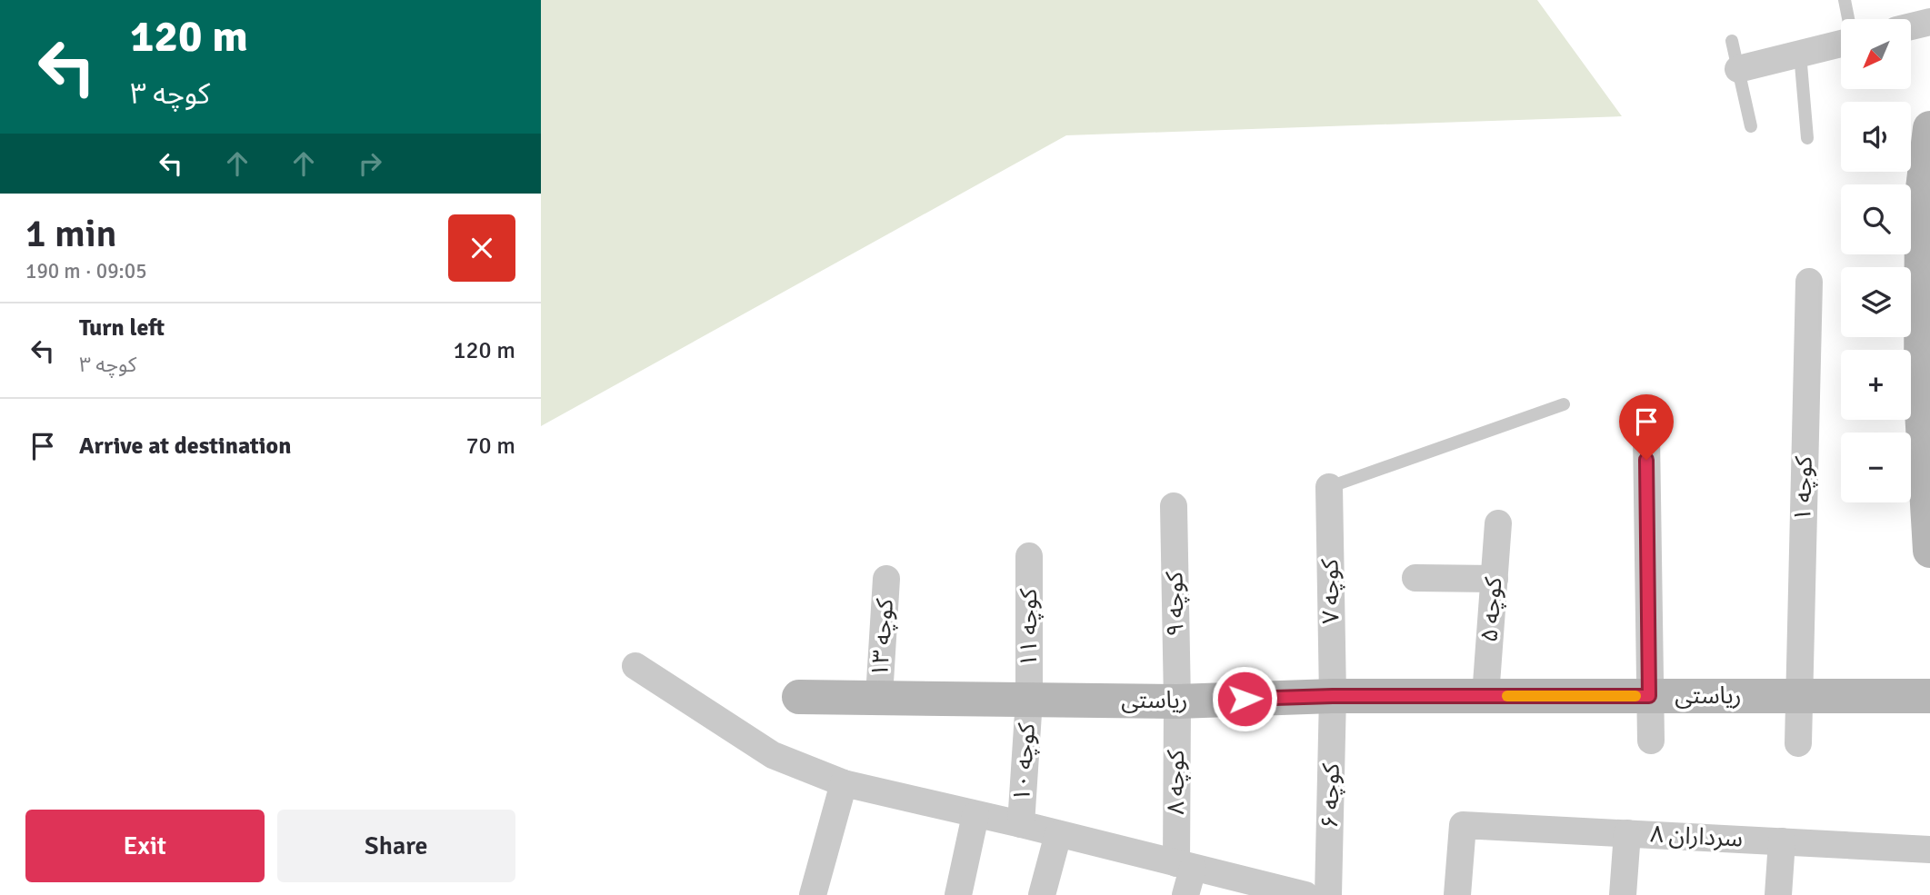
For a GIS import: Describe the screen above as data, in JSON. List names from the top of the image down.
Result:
{
  "streets": {
    "street": [
      "کوچه ۱",
      "کوچه ۷",
      "کوچه ۹",
      "کوچه ۵",
      "کوچه ۱۱",
      "کوچه ۱۳",
      "ریاستی",
      "کوچه ۱۰",
      "کوچه ۸",
      "کوچه ۶",
      "سرداران ۸"
    ]
  },
  "crossings": [
    ["کوچه ۱", "ریاستی"],
    ["کوچه ۷", "ریاستی"],
    ["کوچه ۷", "کوچه ۶"],
    ["کوچه ۹", "ریاستی"],
    ["کوچه ۹", "کوچه ۸"],
    ["کوچه ۵", "ریاستی"],
    ["کوچه ۱۱", "ریاستی"],
    ["کوچه ۱۱", "کوچه ۱۰"],
    ["کوچه ۱۳", "ریاستی"],
    ["ریاستی", "کوچه ۱۰"],
    ["ریاستی", "کوچه ۸"],
    ["ریاستی", "کوچه ۶"]
  ],
  "north": "bottom left",
  "page": {
    "turn": ["120 m", "کوچه ۳"],
    "map_buttons": ["+", "−"],
    "heading": ["1 min", "190 m · 09:05"],
    "list": [
      {
        "name": "Turn left",
        "note": "کوچه ۳",
        "value": "120 m"
      },
      {
        "name": "Arrive at destination",
        "value": "70 m"
      }
    ],
    "buttons": ["Exit", "Share"]
  }
}
